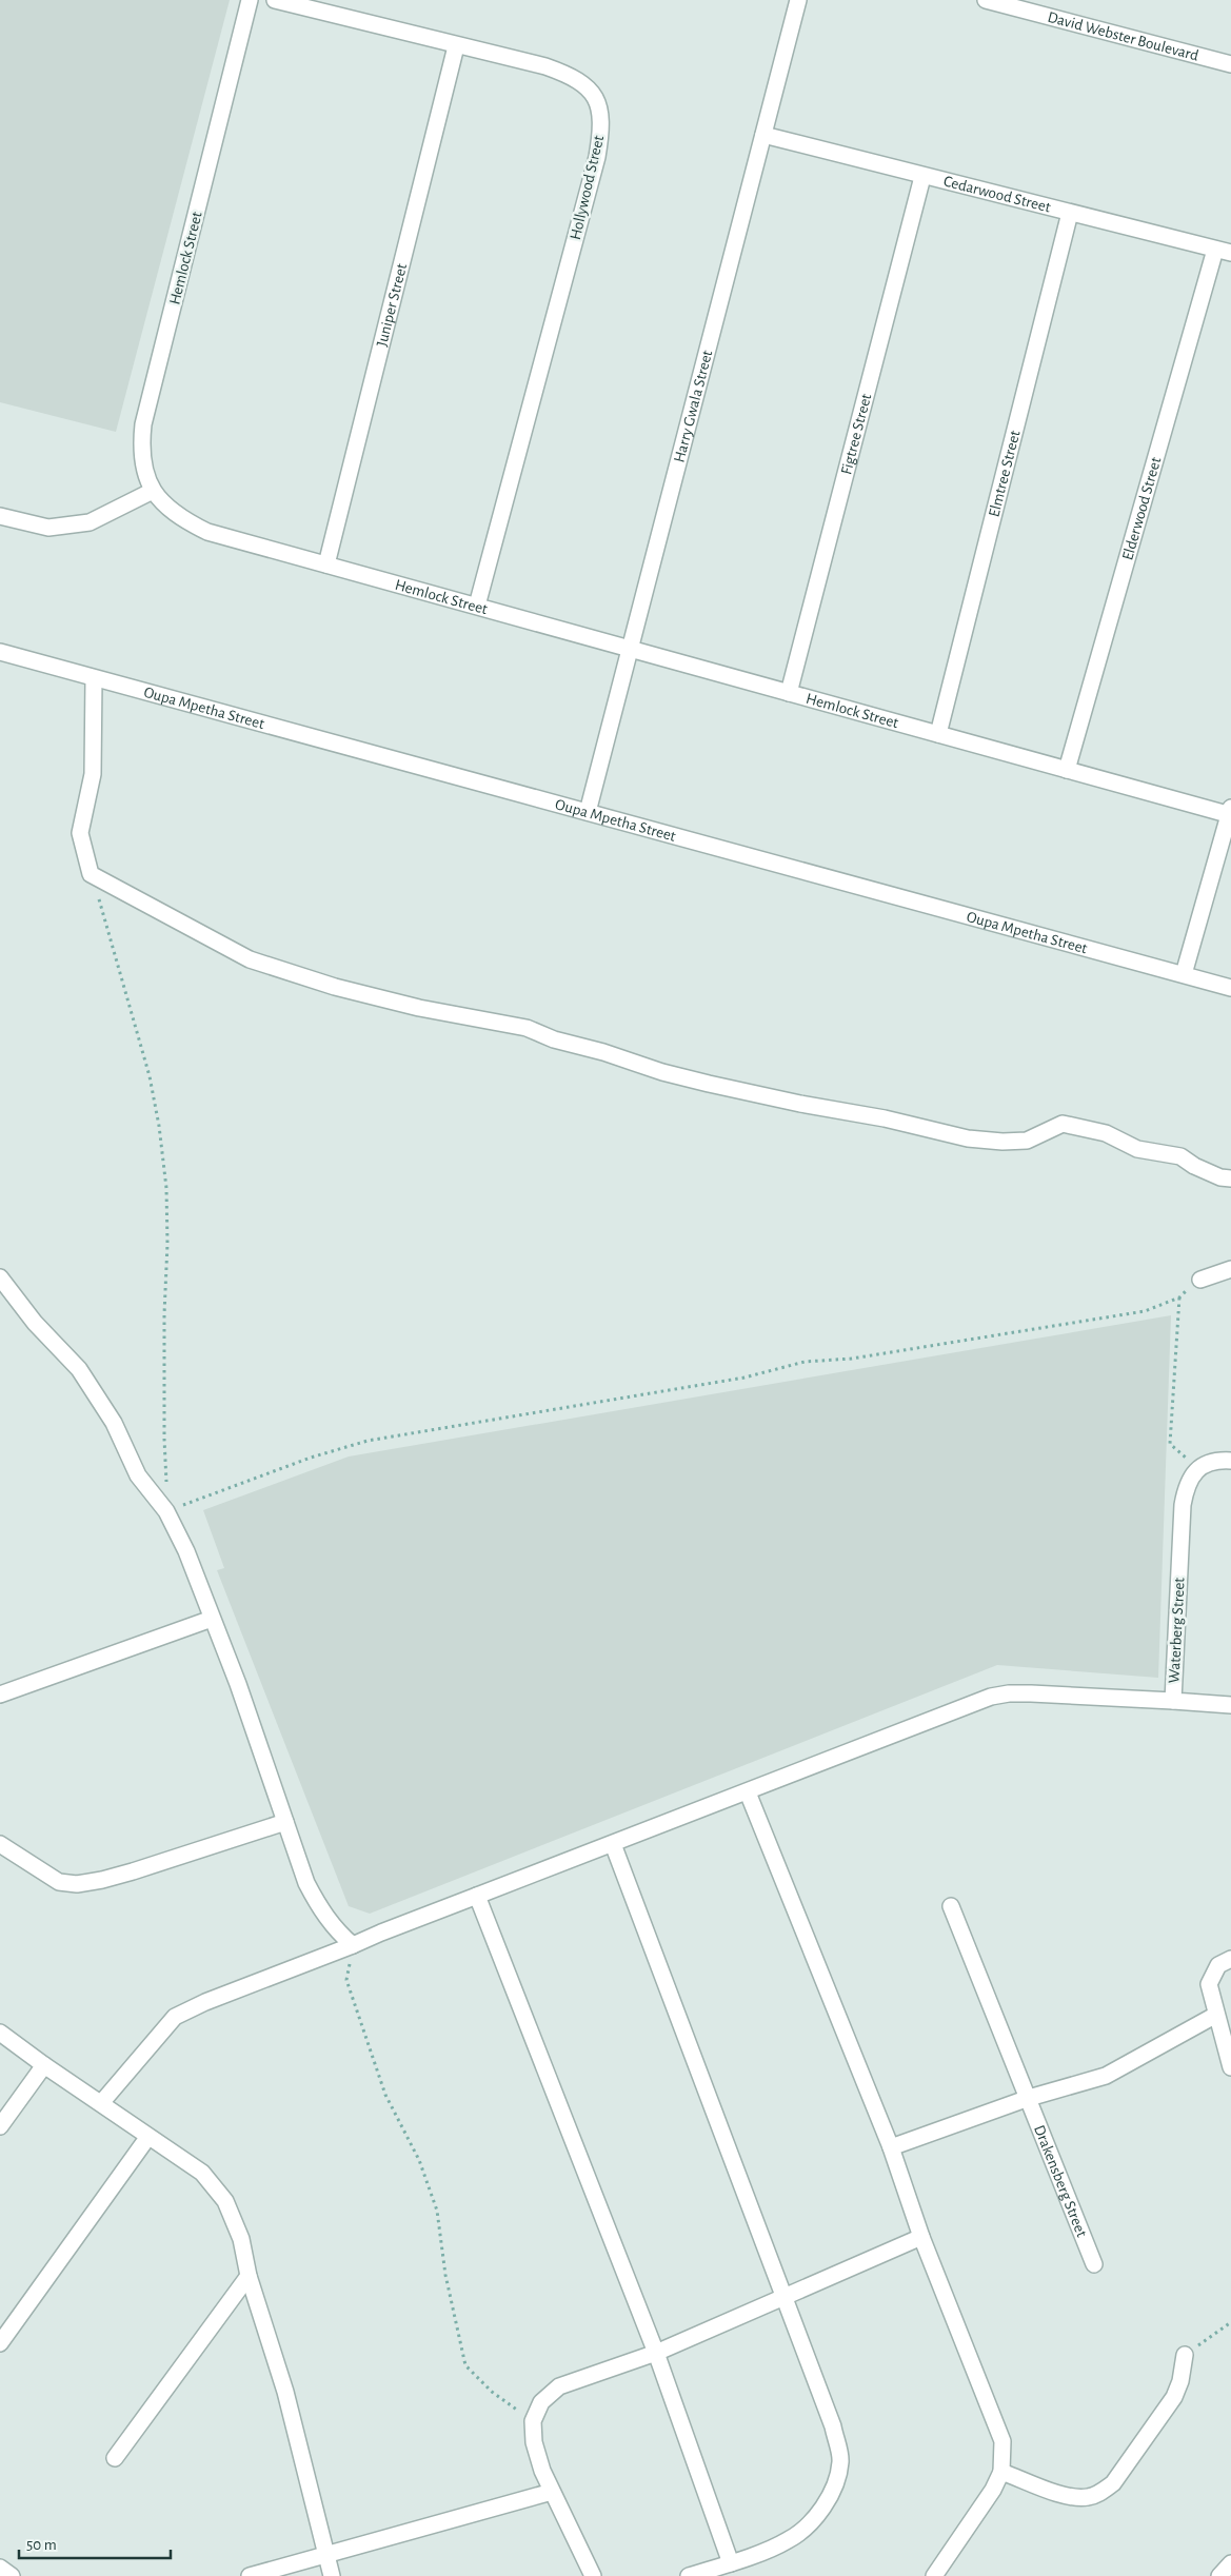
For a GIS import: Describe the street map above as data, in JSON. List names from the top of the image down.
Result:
{
  "streets": {
    "street": [
      "David Webster Boulevard",
      "Hollywood Street",
      "Cedarwood Street",
      "Hemlock Street",
      "Juniper Street",
      "Harry Gwala Street",
      "Figtree Street",
      "Elmtree Street",
      "Elderwood Street",
      "Oupa Mpetha Street",
      "Waterberg Street",
      "Drakensberg Street"
    ]
  },
  "crossings": [
    ["Hollywood Street", "Hemlock Street"],
    ["Hollywood Street", "Juniper Street"],
    ["Cedarwood Street", "Harry Gwala Street"],
    ["Cedarwood Street", "Figtree Street"],
    ["Cedarwood Street", "Elmtree Street"],
    ["Cedarwood Street", "Elderwood Street"],
    ["Hemlock Street", "Juniper Street"],
    ["Hemlock Street", "Harry Gwala Street"],
    ["Hemlock Street", "Figtree Street"],
    ["Hemlock Street", "Elmtree Street"],
    ["Hemlock Street", "Elderwood Street"],
    ["Harry Gwala Street", "Oupa Mpetha Street"]
  ],
  "scale_bar": "50 m"
}
